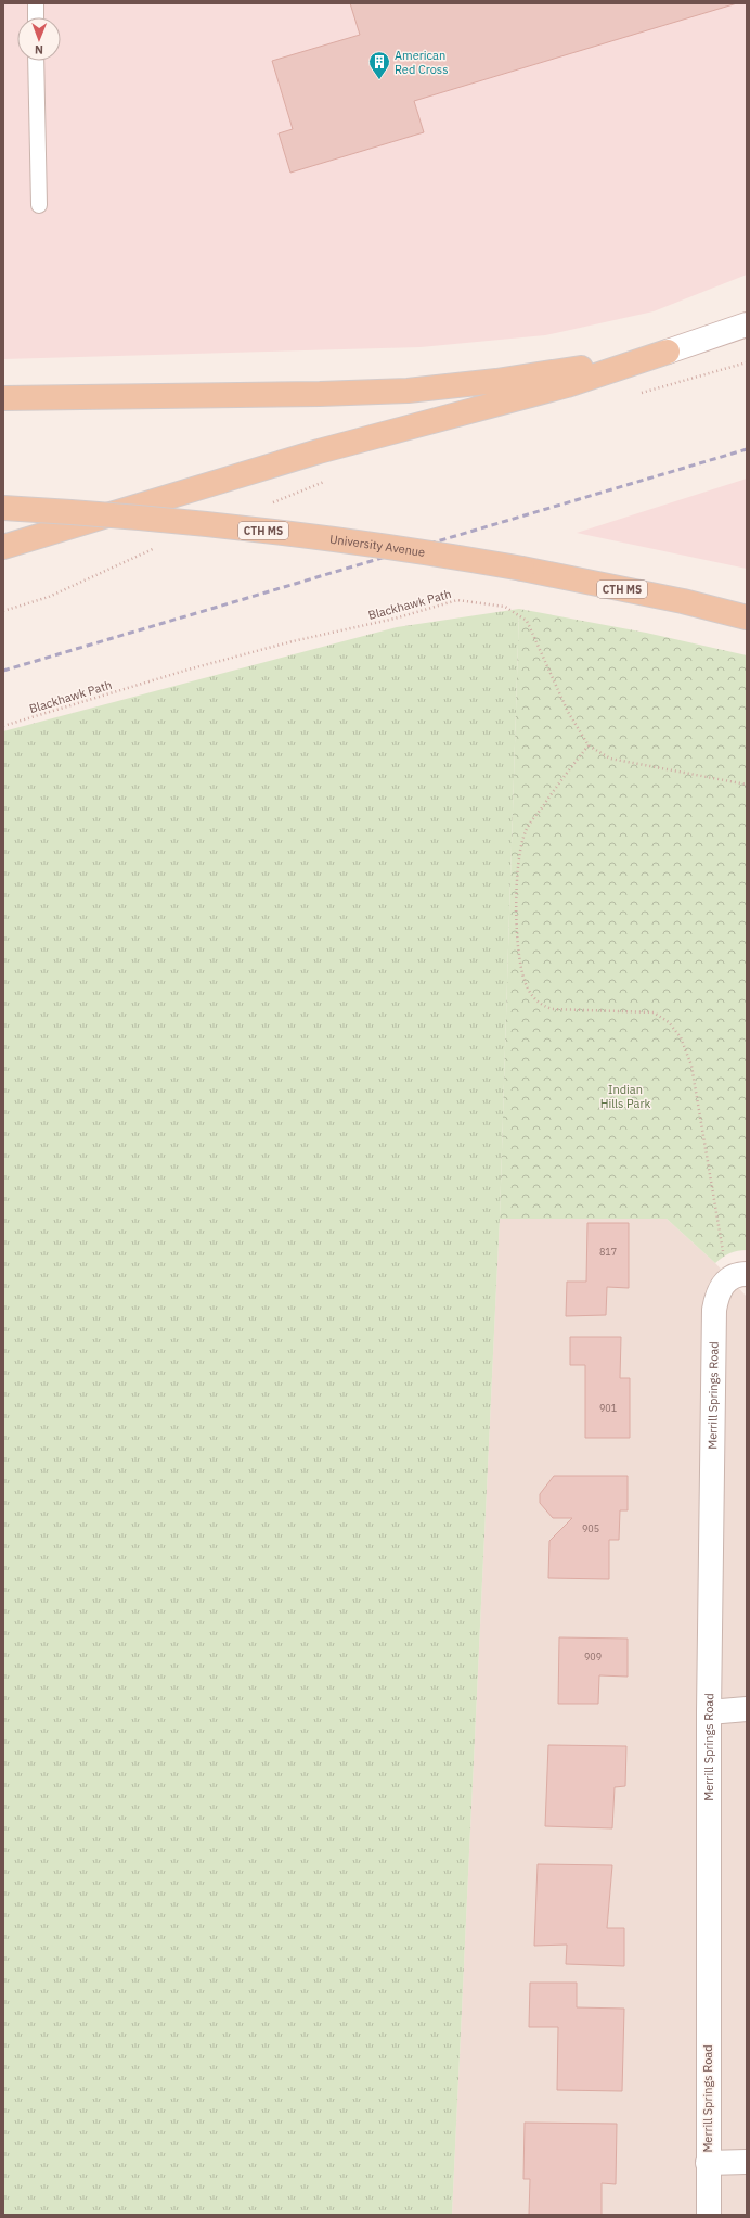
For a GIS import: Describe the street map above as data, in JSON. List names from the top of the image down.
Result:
{
  "streets": {
    "main road": ["CTH MS", "University Avenue"],
    "street": ["Merrill Springs Road"],
    "path": ["Blackhawk Path"]
  },
  "parks": ["Indian Hills Park"],
  "places": {
    "building": ["American Red Cross"]
  },
  "house_numbers": [
    "817",
    "901",
    "905",
    "909"
  ],
  "north": "bottom"
}
